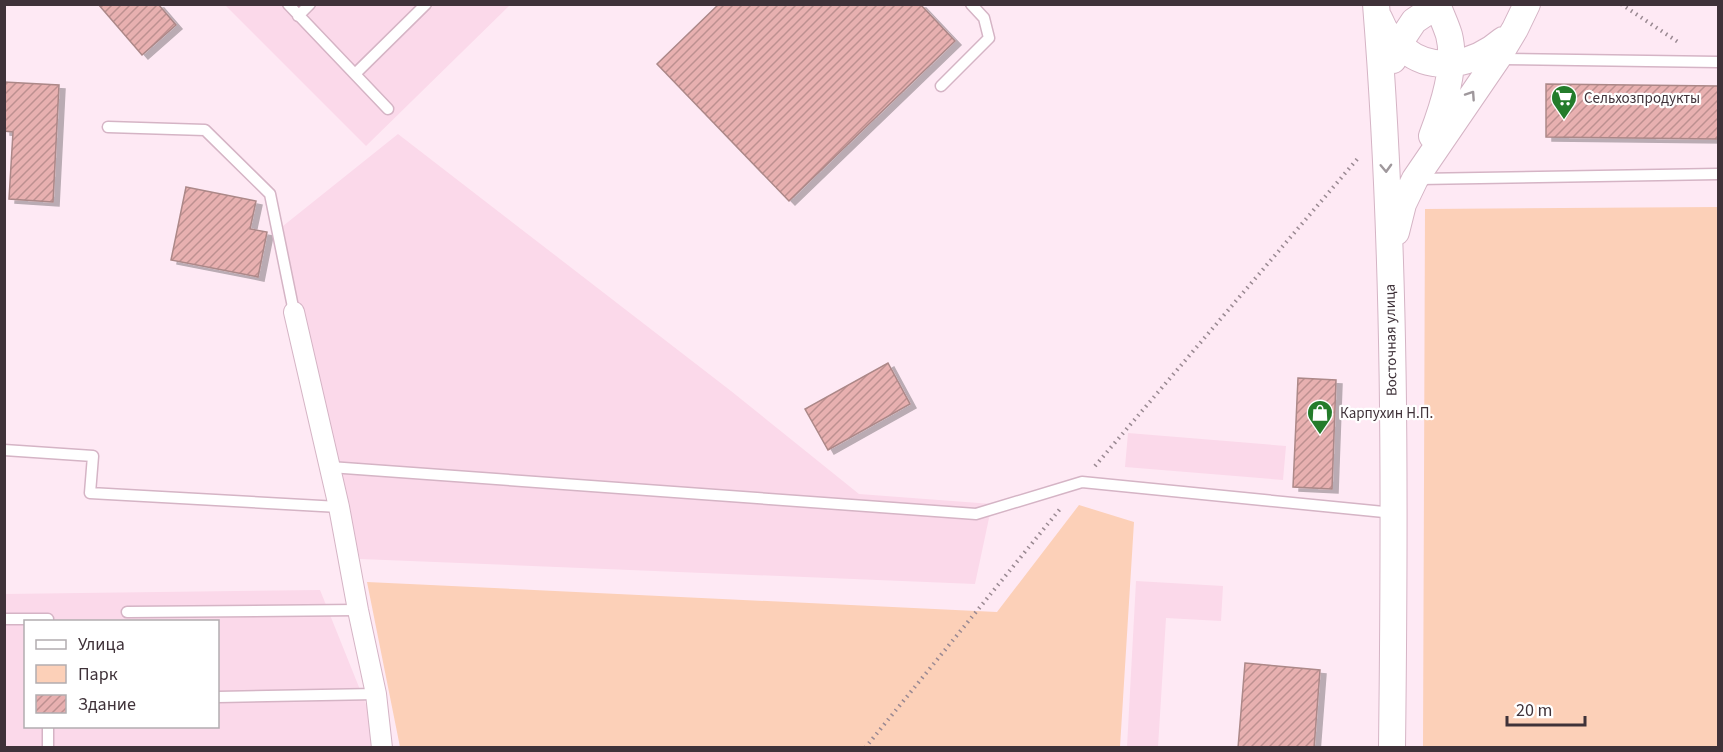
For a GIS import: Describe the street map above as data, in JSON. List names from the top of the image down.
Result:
{
  "streets": {
    "street": ["Восточная улица"]
  },
  "places": {
    "supermarket": ["Сельхозпродукты"],
    "shop": ["Карпухин Н.П."]
  },
  "legend": ["Улица", "Парк", "Здание"],
  "scale_bar": "20 m"
}
